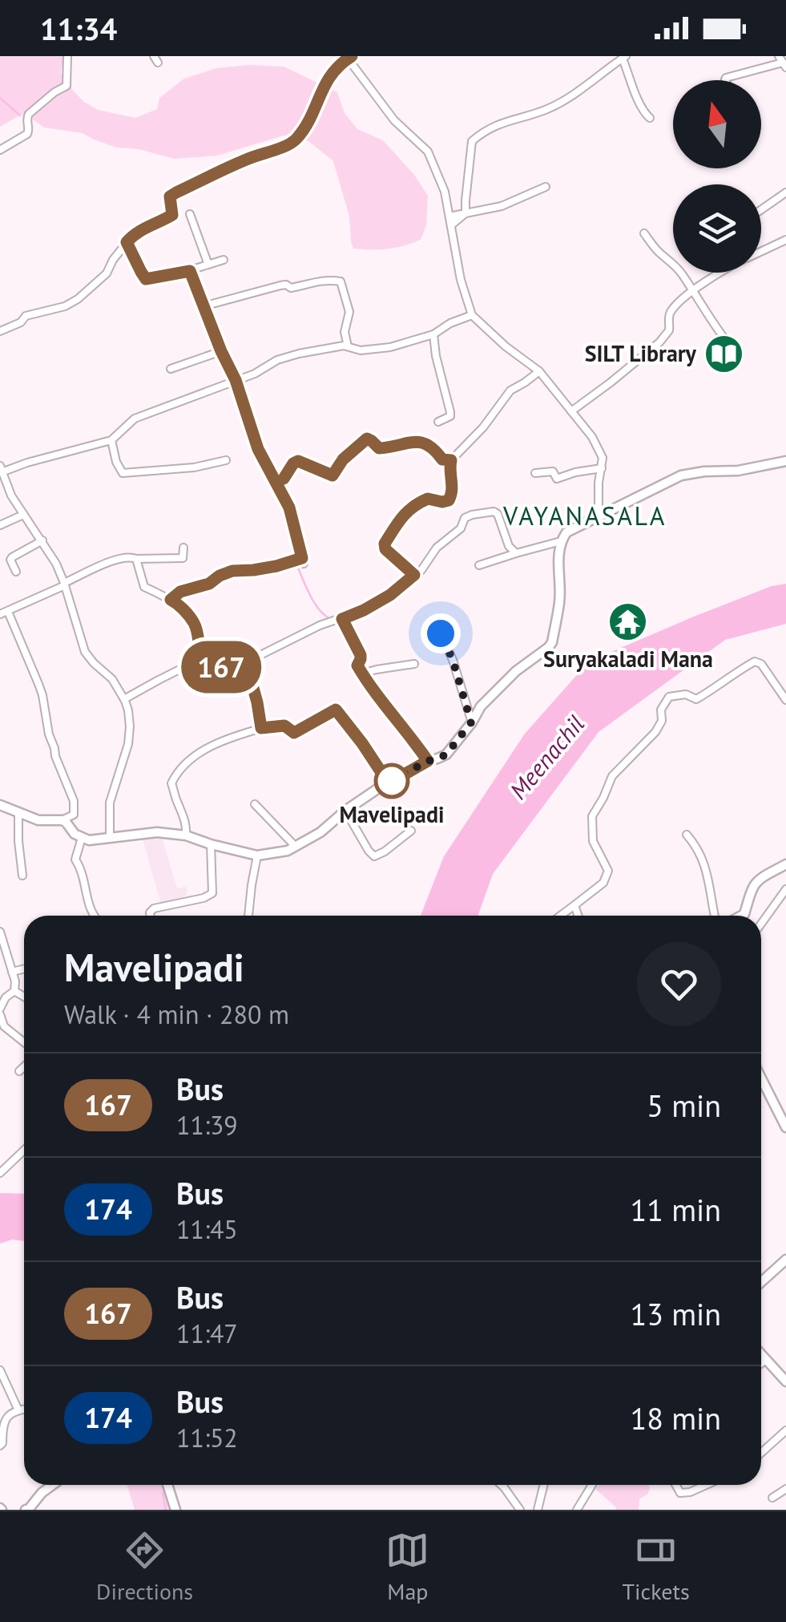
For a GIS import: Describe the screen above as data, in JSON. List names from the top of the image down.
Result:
{
  "districts": ["VAYANASALA"],
  "water": ["Meenachil"],
  "places": {
    "library": ["SILT Library"],
    "temple": ["Suryakaladi Mana"],
    "other": ["Mavelipadi"]
  },
  "lines": ["bus line 167"],
  "north": "top",
  "page": {
    "status": "11:34",
    "on_map": "167",
    "heading": ["Mavelipadi", "Walk · 4 min · 280 m"],
    "list": [
      {
        "mark": "167",
        "name": "Bus",
        "note": "11:39",
        "value": "5 min"
      },
      {
        "mark": "174",
        "name": "Bus",
        "note": "11:45",
        "value": "11 min"
      },
      {
        "mark": "167",
        "name": "Bus",
        "note": "11:47",
        "value": "13 min"
      },
      {
        "mark": "174",
        "name": "Bus",
        "note": "11:52",
        "value": "18 min"
      }
    ],
    "tabs": ["Directions", "Map", "Tickets"]
  }
}
